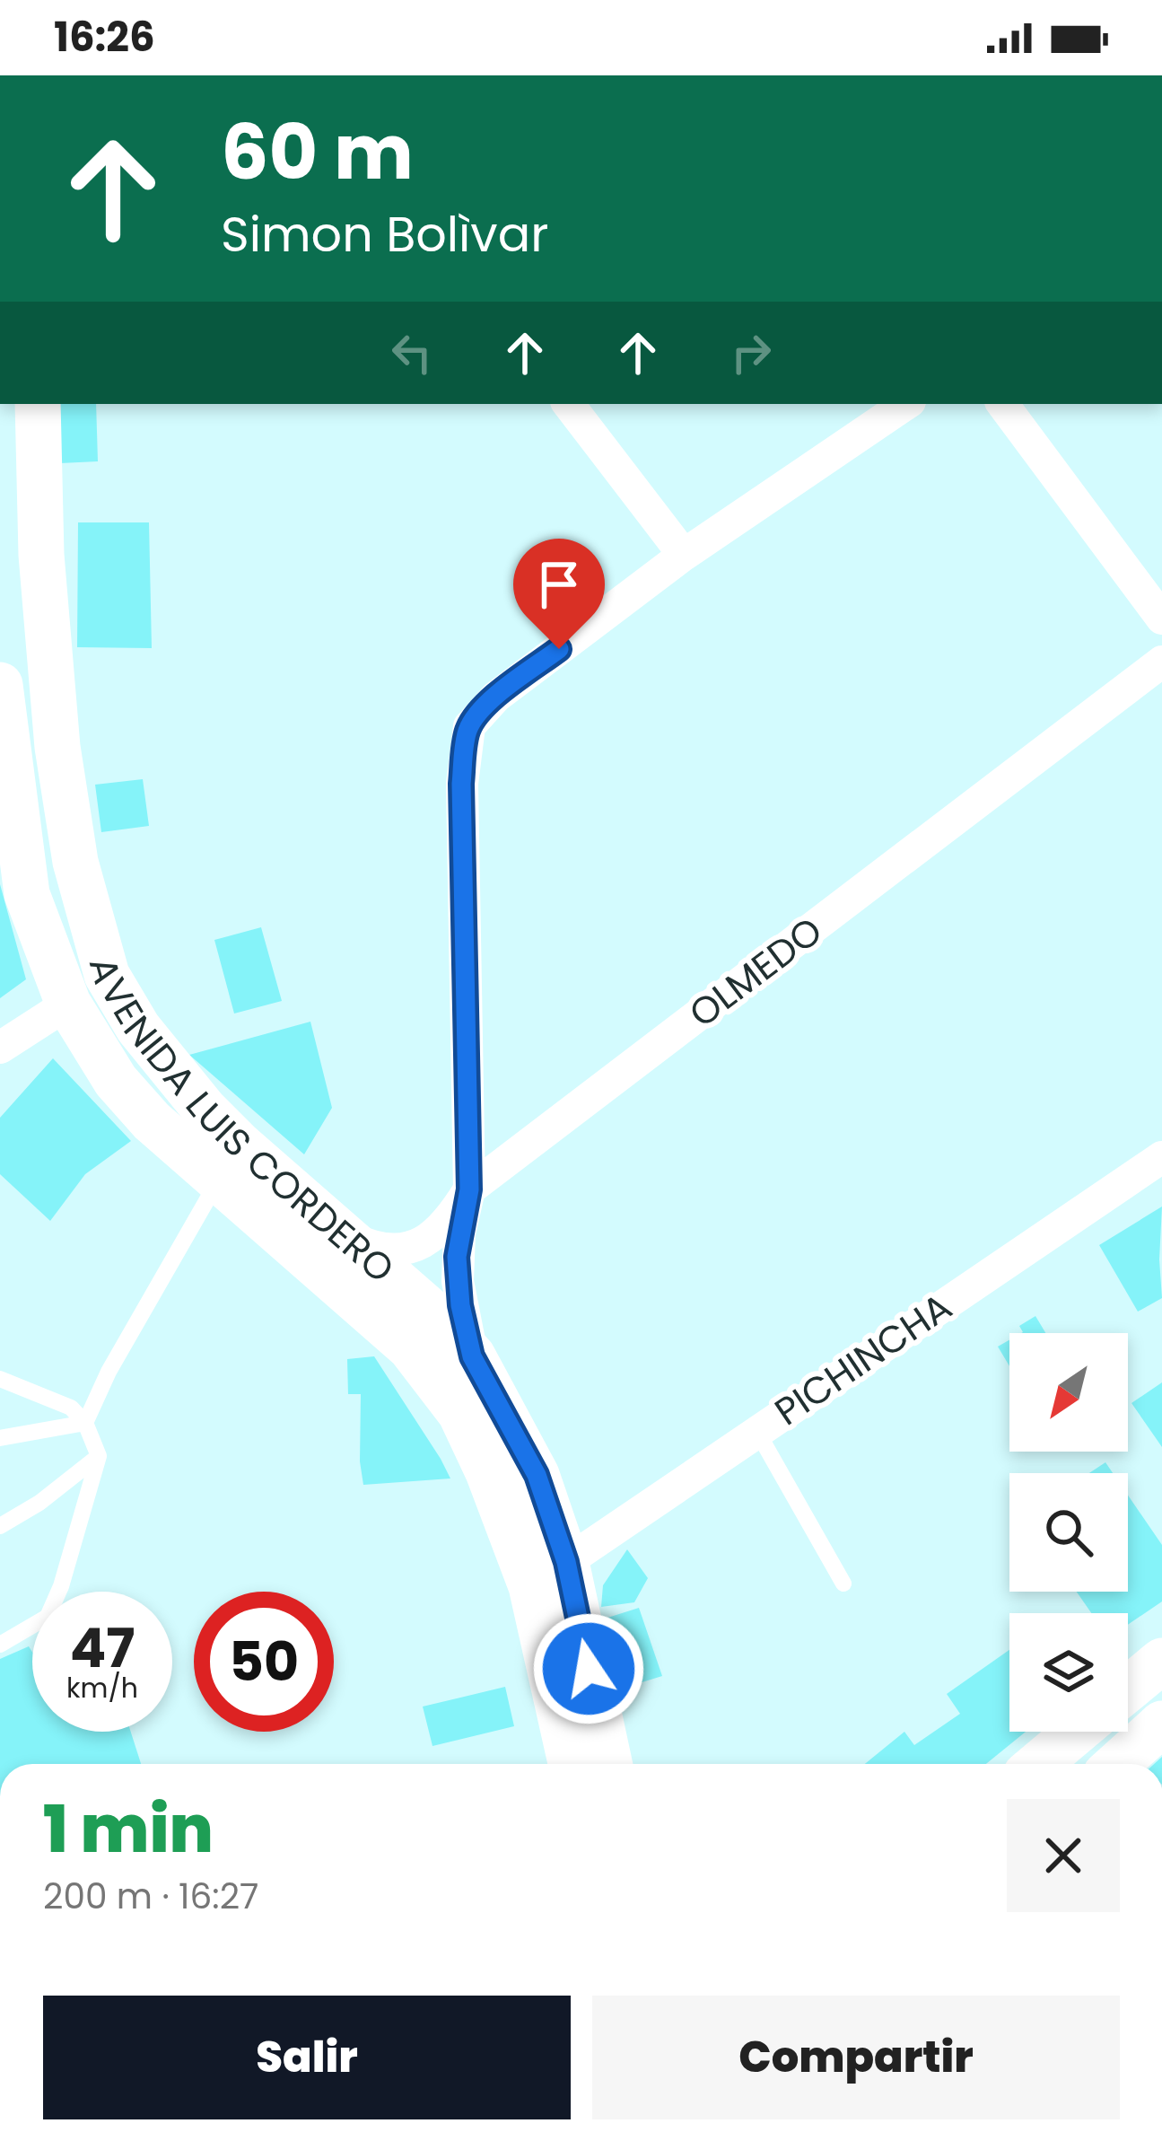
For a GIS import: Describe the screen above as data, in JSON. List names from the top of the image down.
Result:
{
  "streets": {
    "main road": ["AVENIDA LUIS CORDERO"],
    "street": ["OLMEDO", "PICHINCHA"]
  },
  "crossings": [
    ["OLMEDO", "AVENIDA LUIS CORDERO"],
    ["AVENIDA LUIS CORDERO", "PICHINCHA"]
  ],
  "north": "bottom left",
  "page": {
    "status": "16:26",
    "turn": ["60 m", "Simon Bolìvar"],
    "speed": "47 km/h",
    "limit": "50",
    "heading": ["1 min", "200 m · 16:27"],
    "buttons": ["Salir", "Compartir"]
  }
}
